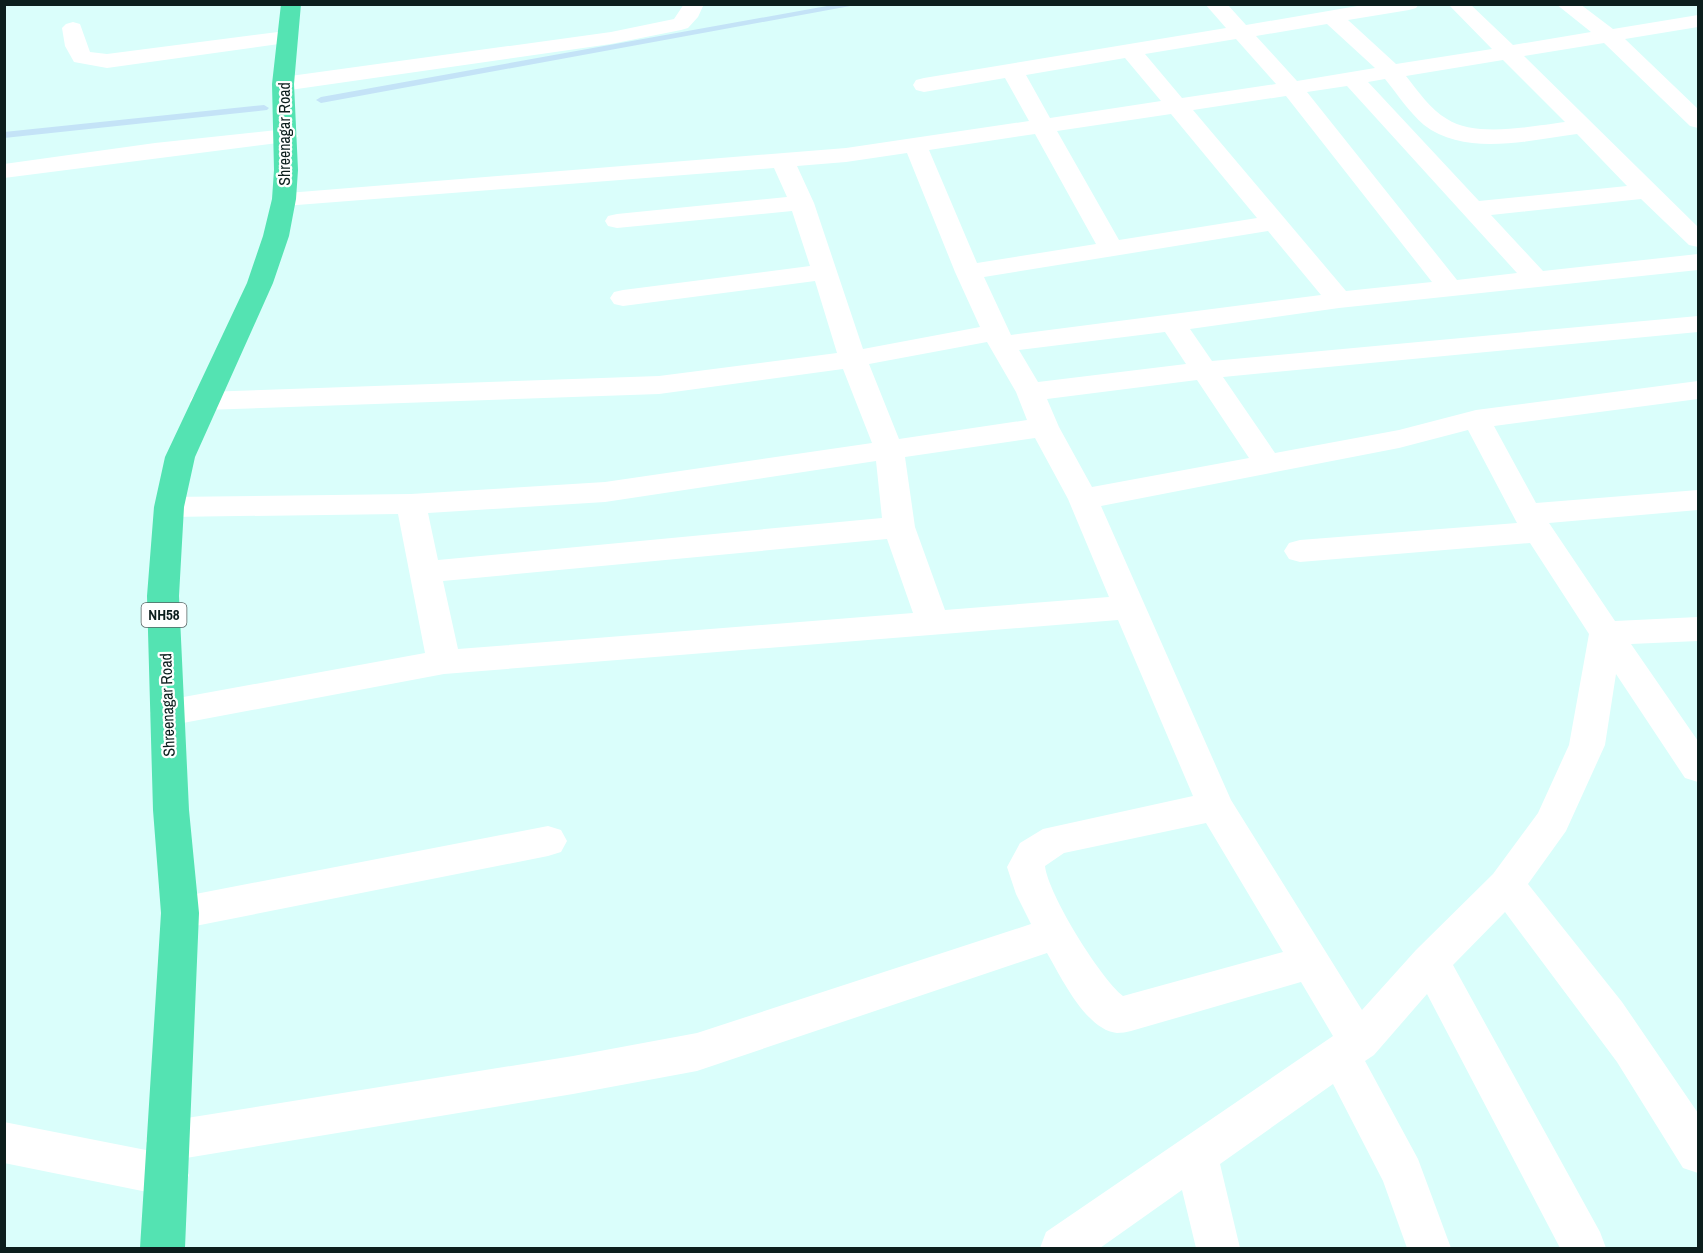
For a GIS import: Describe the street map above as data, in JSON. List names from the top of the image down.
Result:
{
  "streets": {
    "highway": ["Shreenagar Road", "NH58"]
  }
}
